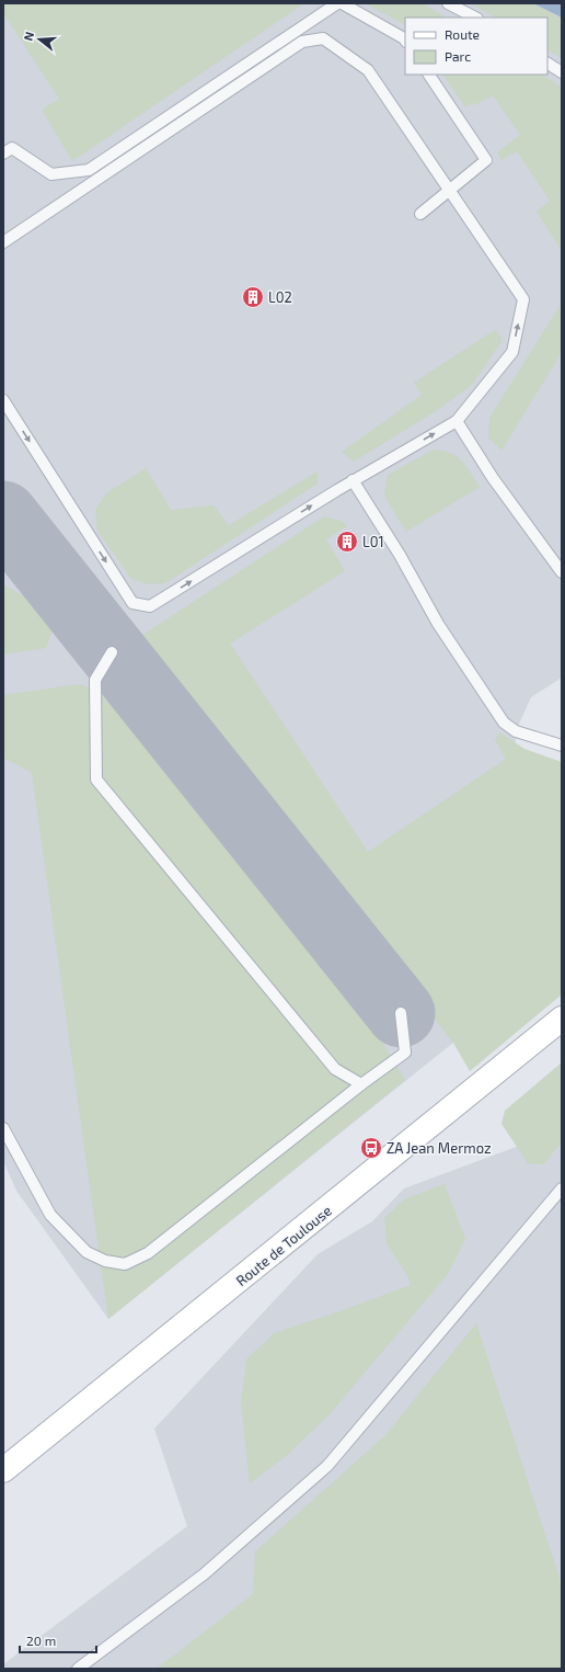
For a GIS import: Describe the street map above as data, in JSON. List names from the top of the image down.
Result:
{
  "streets": {
    "main road": ["Route de Toulouse"]
  },
  "places": {
    "building": ["L02", "L01"],
    "bus stop": ["ZA Jean Mermoz"]
  },
  "legend": ["Route", "Parc"],
  "scale_bar": "20 m",
  "north": "left"
}
